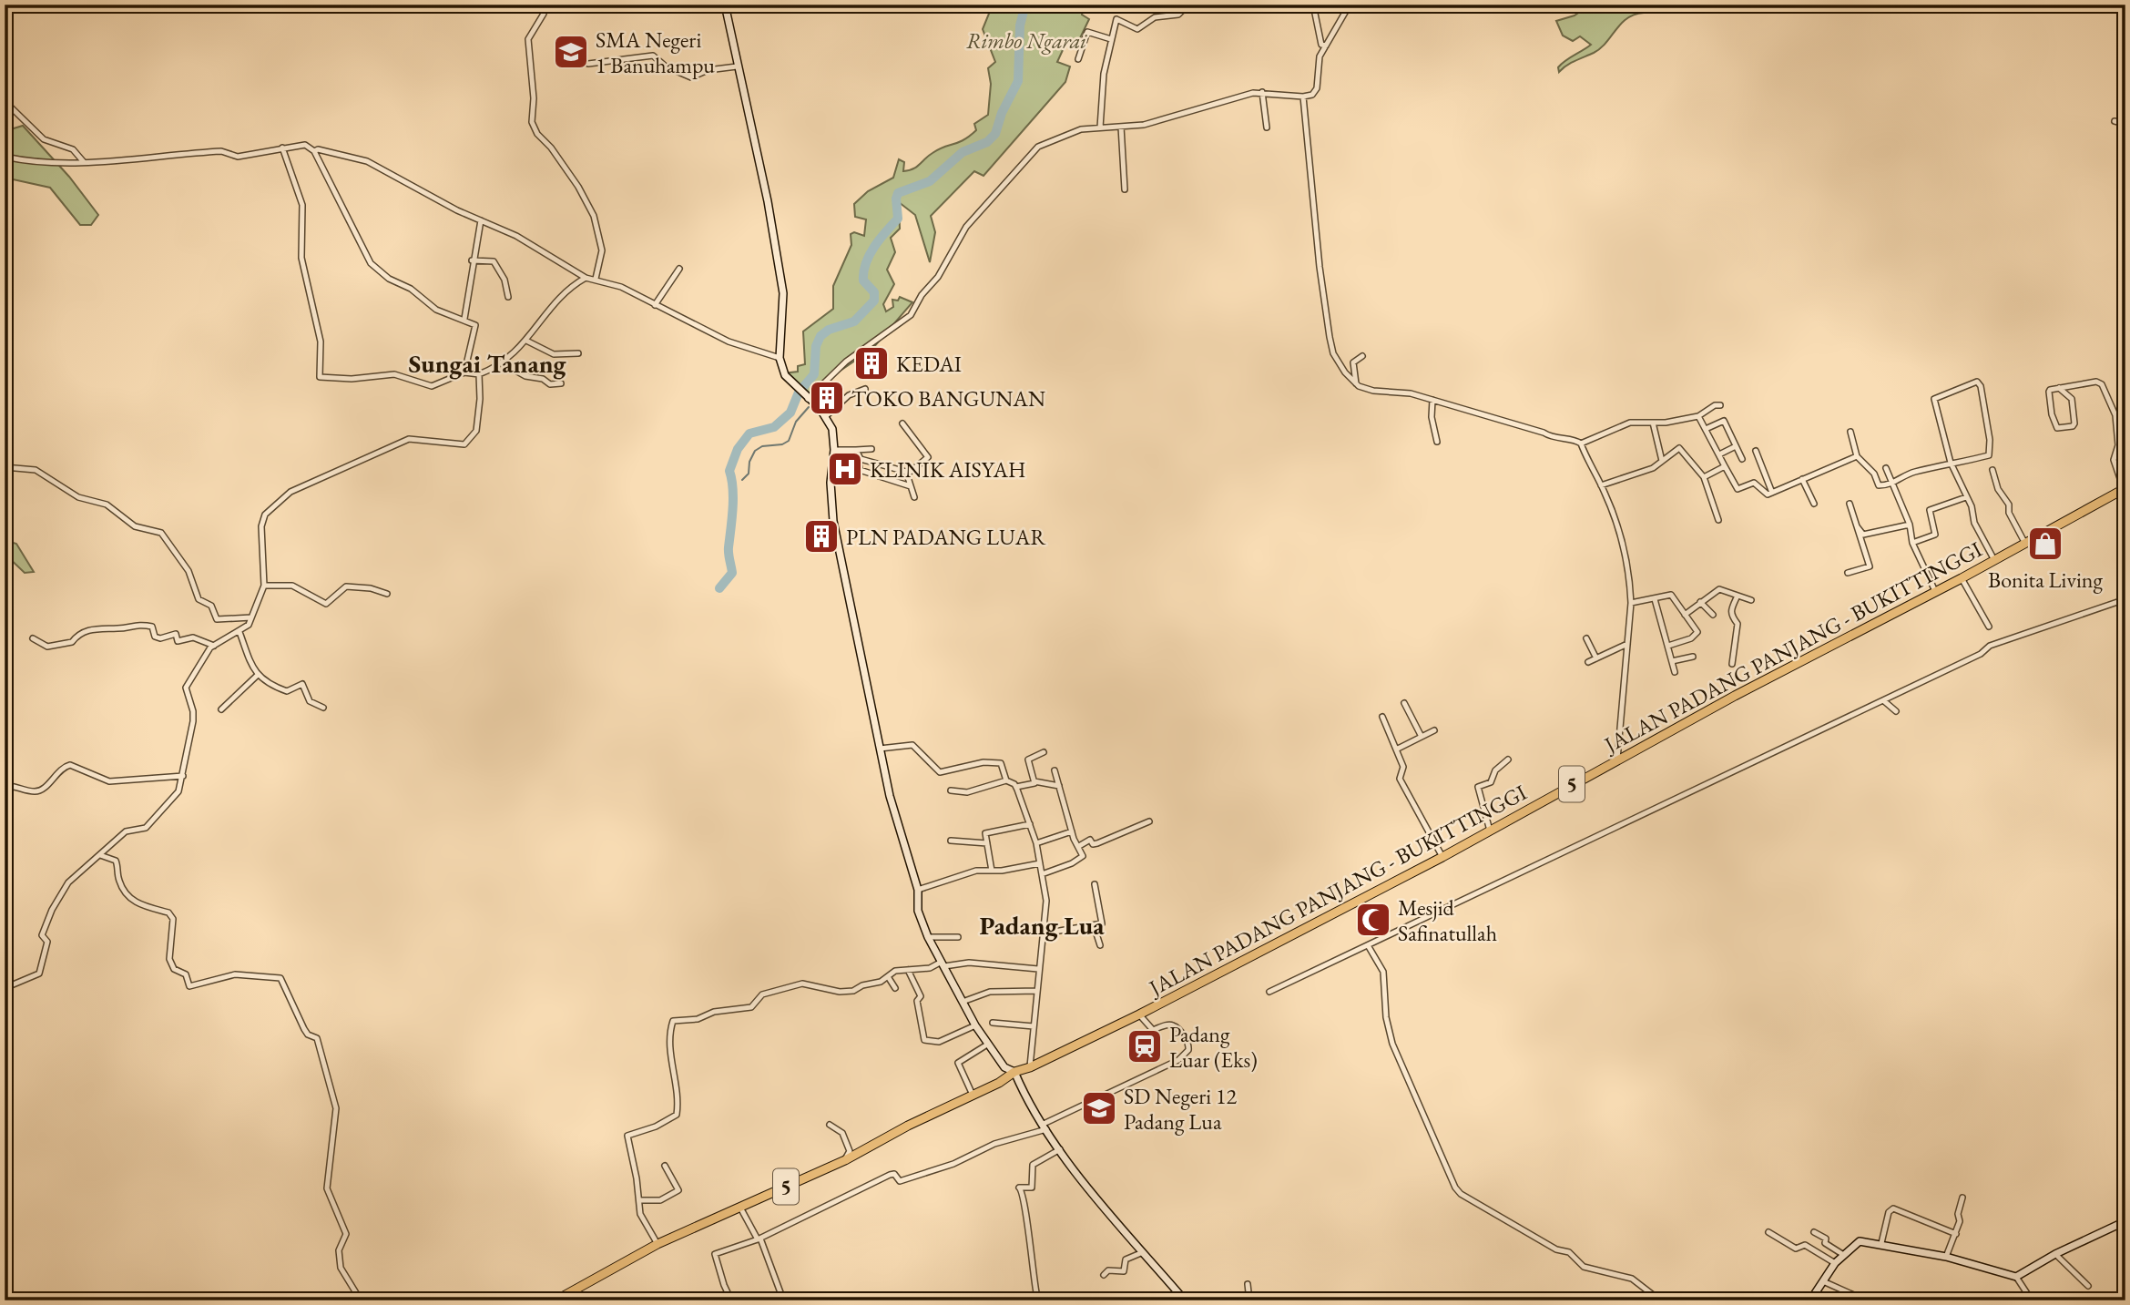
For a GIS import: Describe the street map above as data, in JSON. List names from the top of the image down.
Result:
{
  "streets": {
    "highway": ["JALAN PADANG PANJANG - BUKITTINGGI", "5"]
  },
  "districts": ["Sungai Tanang", "Padang Lua"],
  "parks": ["Rimbo Ngarai"],
  "places": {
    "school or university": ["SMA Negeri 1 Banuhampu", "SD Negeri 12 Padang Lua"],
    "building": ["KEDAI", "TOKO BANGUNAN", "PLN PADANG LUAR"],
    "hospital": ["KLINIK AISYAH"],
    "shop": ["Bonita Living"],
    "mosque": ["Mesjid Safinatullah"],
    "station": ["Padang Luar (Eks)"]
  }
}
